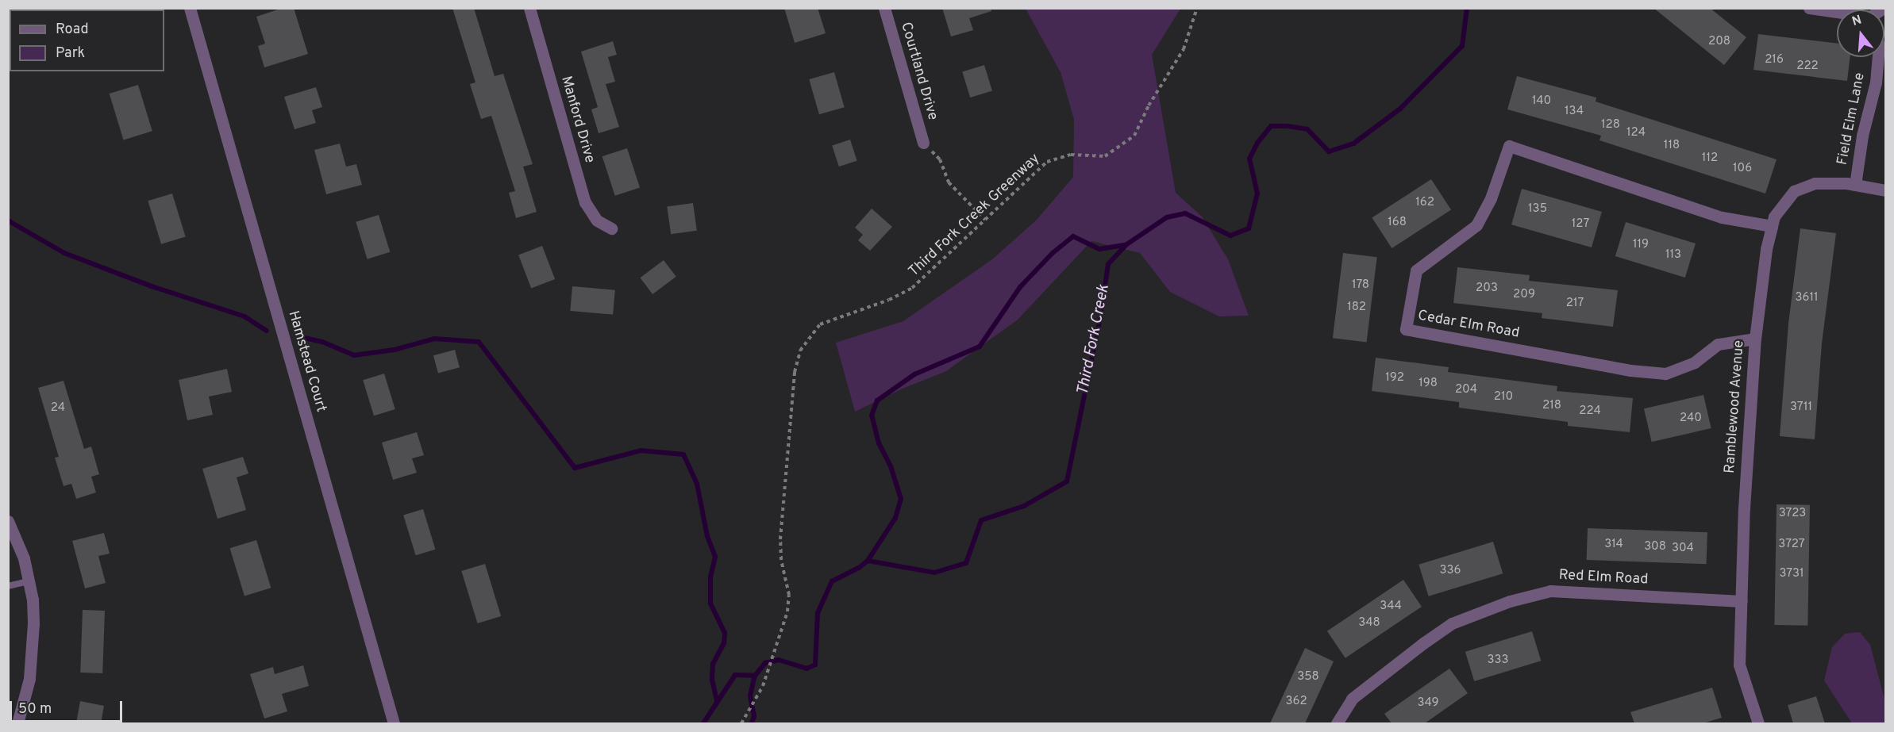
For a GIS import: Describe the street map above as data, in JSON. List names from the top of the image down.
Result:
{
  "streets": {
    "street": [
      "Courtland Drive",
      "Field Elm Lane",
      "Manford Drive",
      "Cedar Elm Road",
      "Hamstead Court",
      "Ramblewood Avenue",
      "Red Elm Road"
    ],
    "path": ["Third Fork Creek Greenway"]
  },
  "crossings": [
    ["Field Elm Lane", "Ramblewood Avenue"],
    ["Cedar Elm Road", "Ramblewood Avenue"],
    ["Ramblewood Avenue", "Red Elm Road"]
  ],
  "water": ["Third Fork Creek"],
  "house_numbers": [
    "208",
    "216",
    "222",
    "140",
    "134",
    "128",
    "124",
    "118",
    "112",
    "106",
    "162",
    "135",
    "168",
    "127",
    "119",
    "113",
    "178",
    "203",
    "209",
    "3611",
    "217",
    "182",
    "192",
    "198",
    "204",
    "210",
    "218",
    "3711",
    "24",
    "224",
    "240",
    "3723",
    "314",
    "3727",
    "308",
    "304",
    "336",
    "3731",
    "344",
    "348",
    "333",
    "358",
    "362",
    "349"
  ],
  "legend": ["Road", "Park"],
  "scale_bar": "50 m",
  "north": "top"
}
